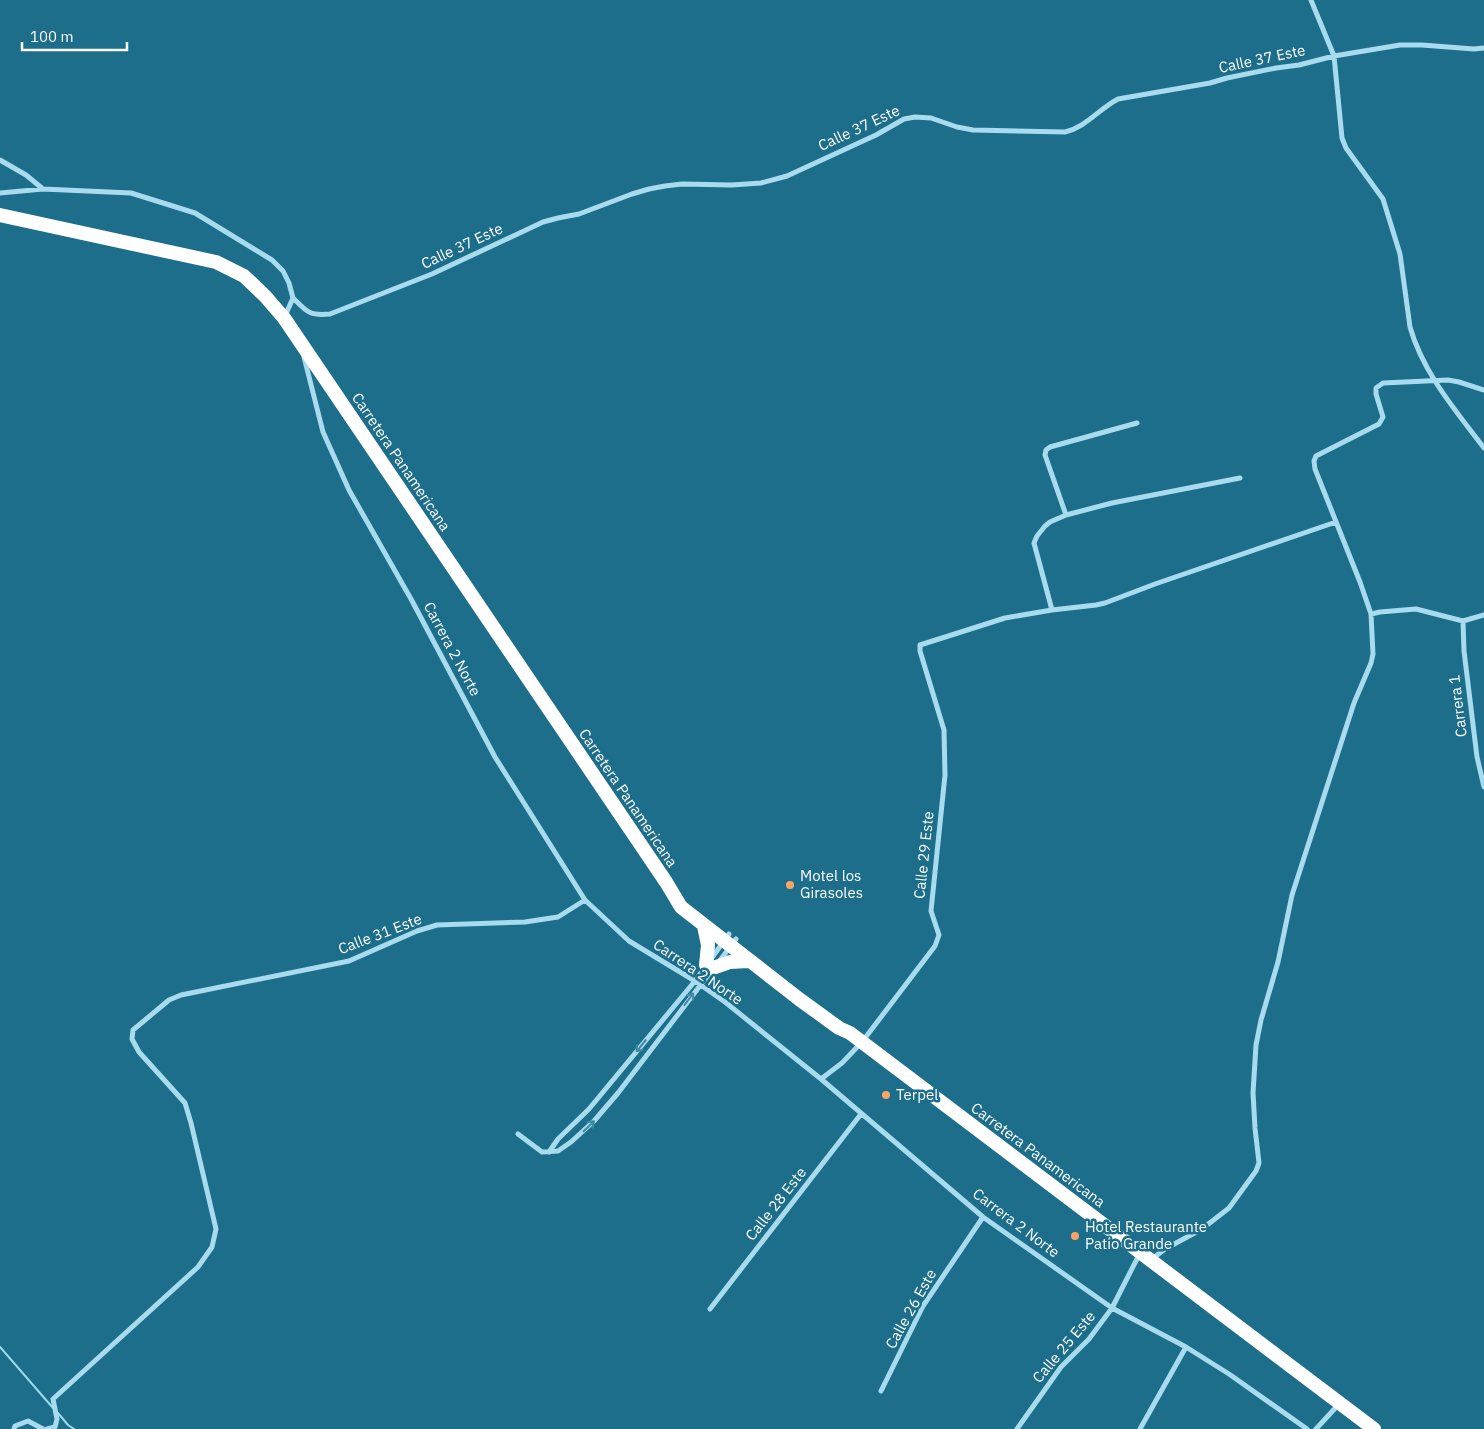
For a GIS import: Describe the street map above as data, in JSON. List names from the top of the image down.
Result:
{
  "streets": {
    "highway": ["Carretera Panamericana"],
    "street": [
      "Calle 37 Este",
      "Carrera 2 Norte",
      "Carrera 1",
      "Calle 29 Este",
      "Calle 31 Este",
      "Calle 28 Este",
      "Calle 26 Este",
      "Calle 25 Este"
    ]
  },
  "crossings": [
    ["Carretera Panamericana", "Carrera 2 Norte"],
    ["Carretera Panamericana", "Calle 29 Este"],
    ["Carretera Panamericana", "Calle 25 Este"],
    ["Carrera 2 Norte", "Calle 29 Este"],
    ["Carrera 2 Norte", "Calle 31 Este"],
    ["Carrera 2 Norte", "Calle 28 Este"],
    ["Carrera 2 Norte", "Calle 26 Este"],
    ["Carrera 2 Norte", "Calle 25 Este"]
  ],
  "places": ["Motel los Girasoles", "Terpel", "Hotel Restaurante Patio Grande"],
  "scale_bar": "100 m"
}
